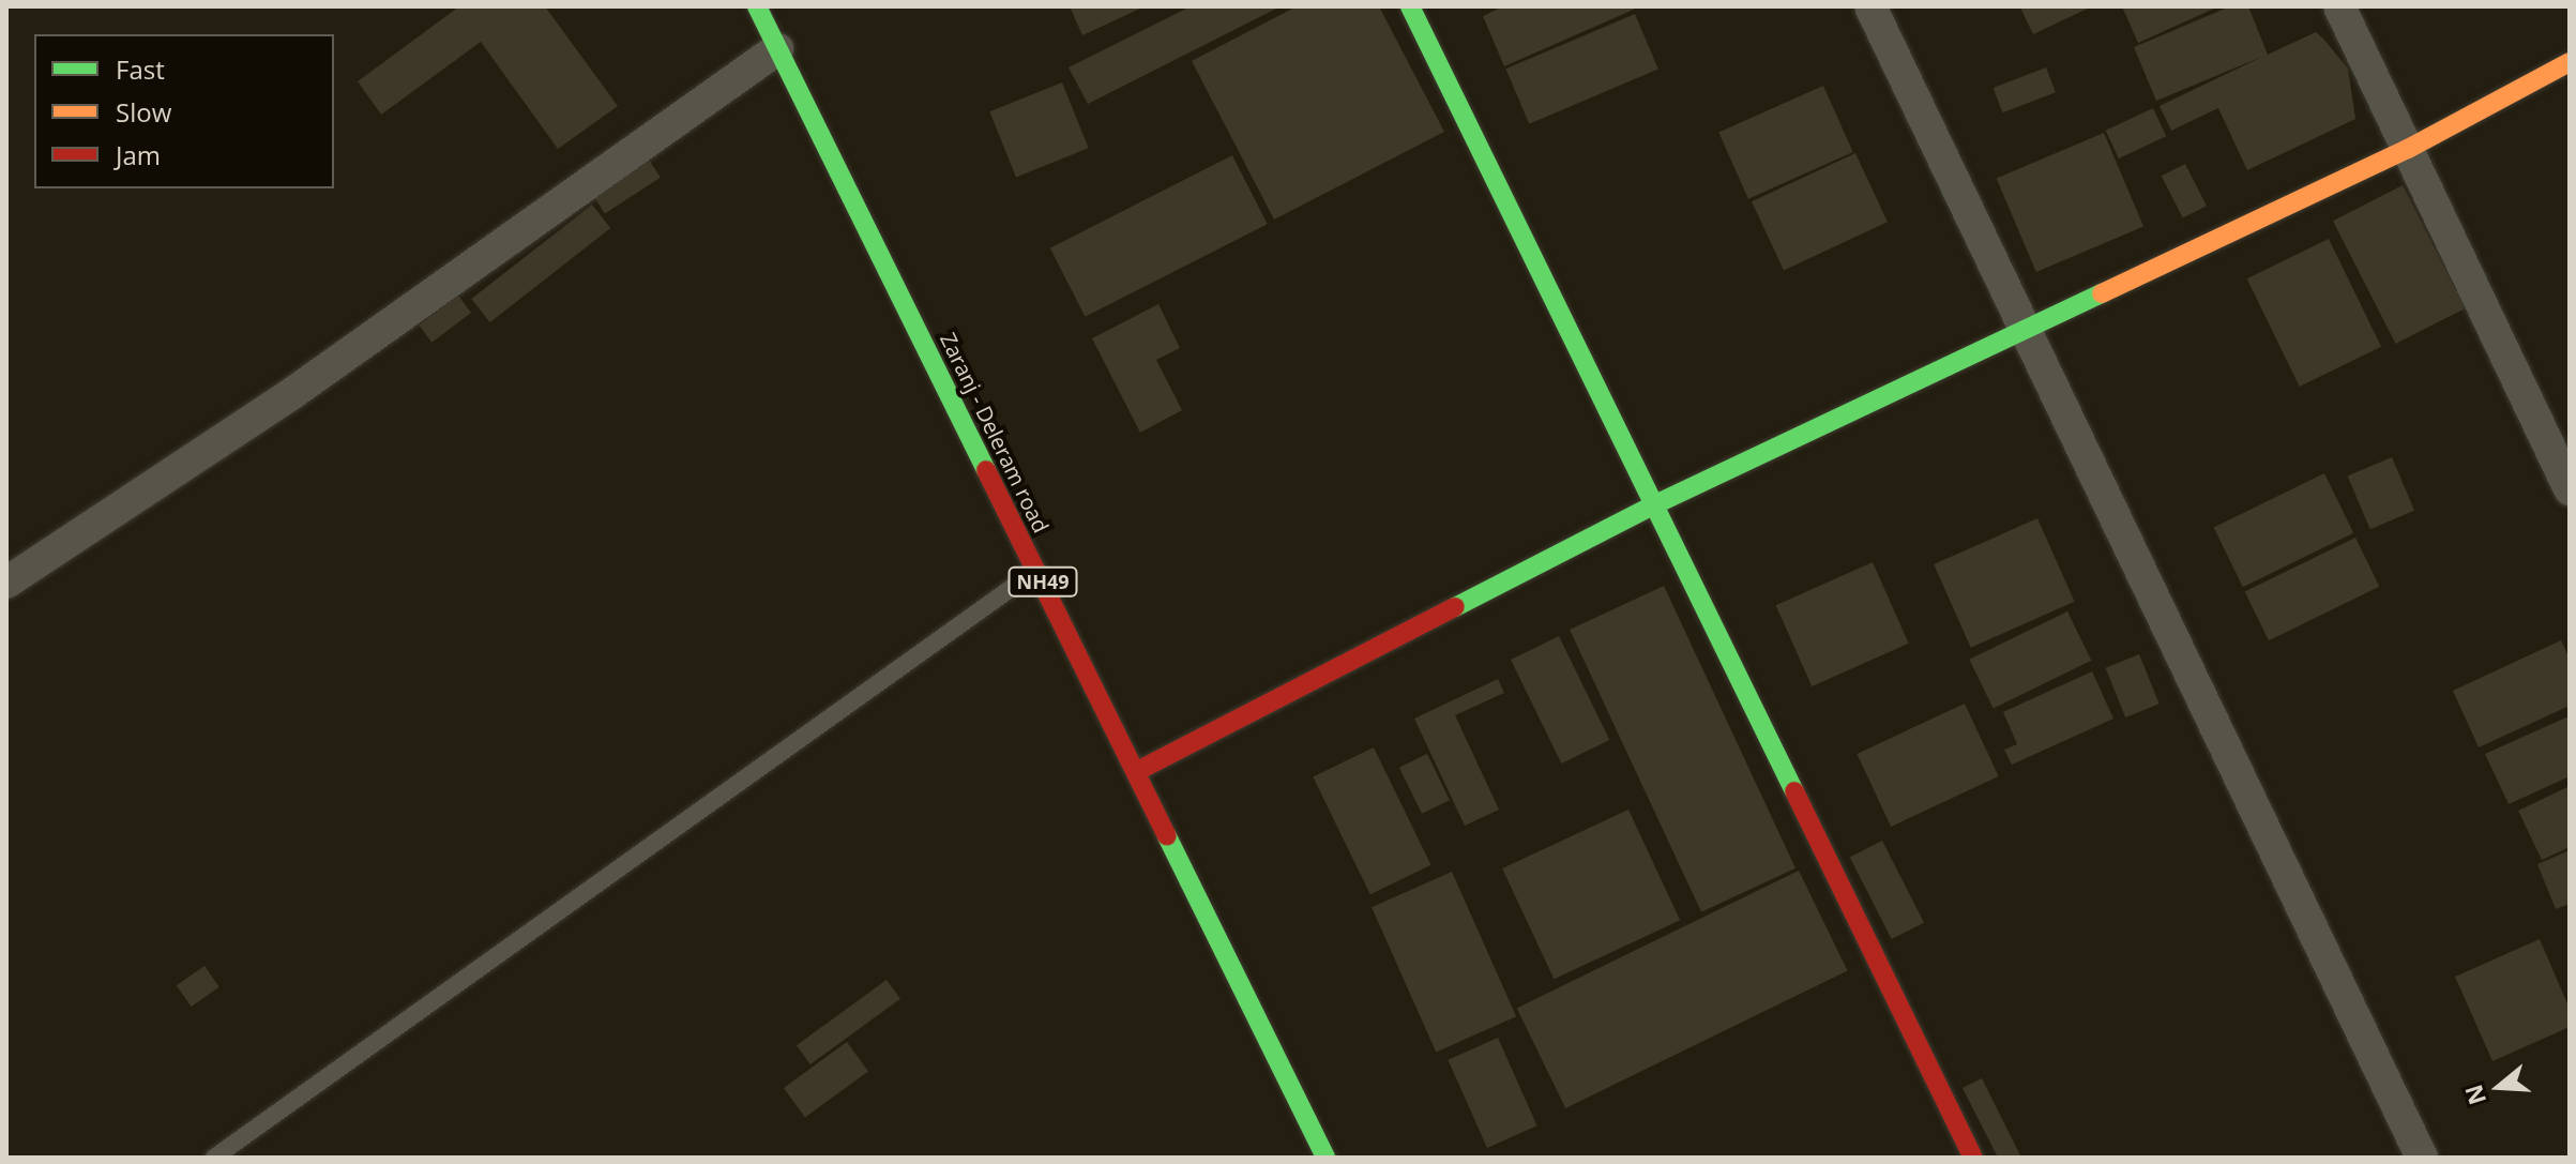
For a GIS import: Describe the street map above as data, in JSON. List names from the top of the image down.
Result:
{
  "streets": {
    "main road": ["Zaranj - Deleram road", "NH49"]
  },
  "legend": ["Fast", "Slow", "Jam"],
  "north": "left"
}
